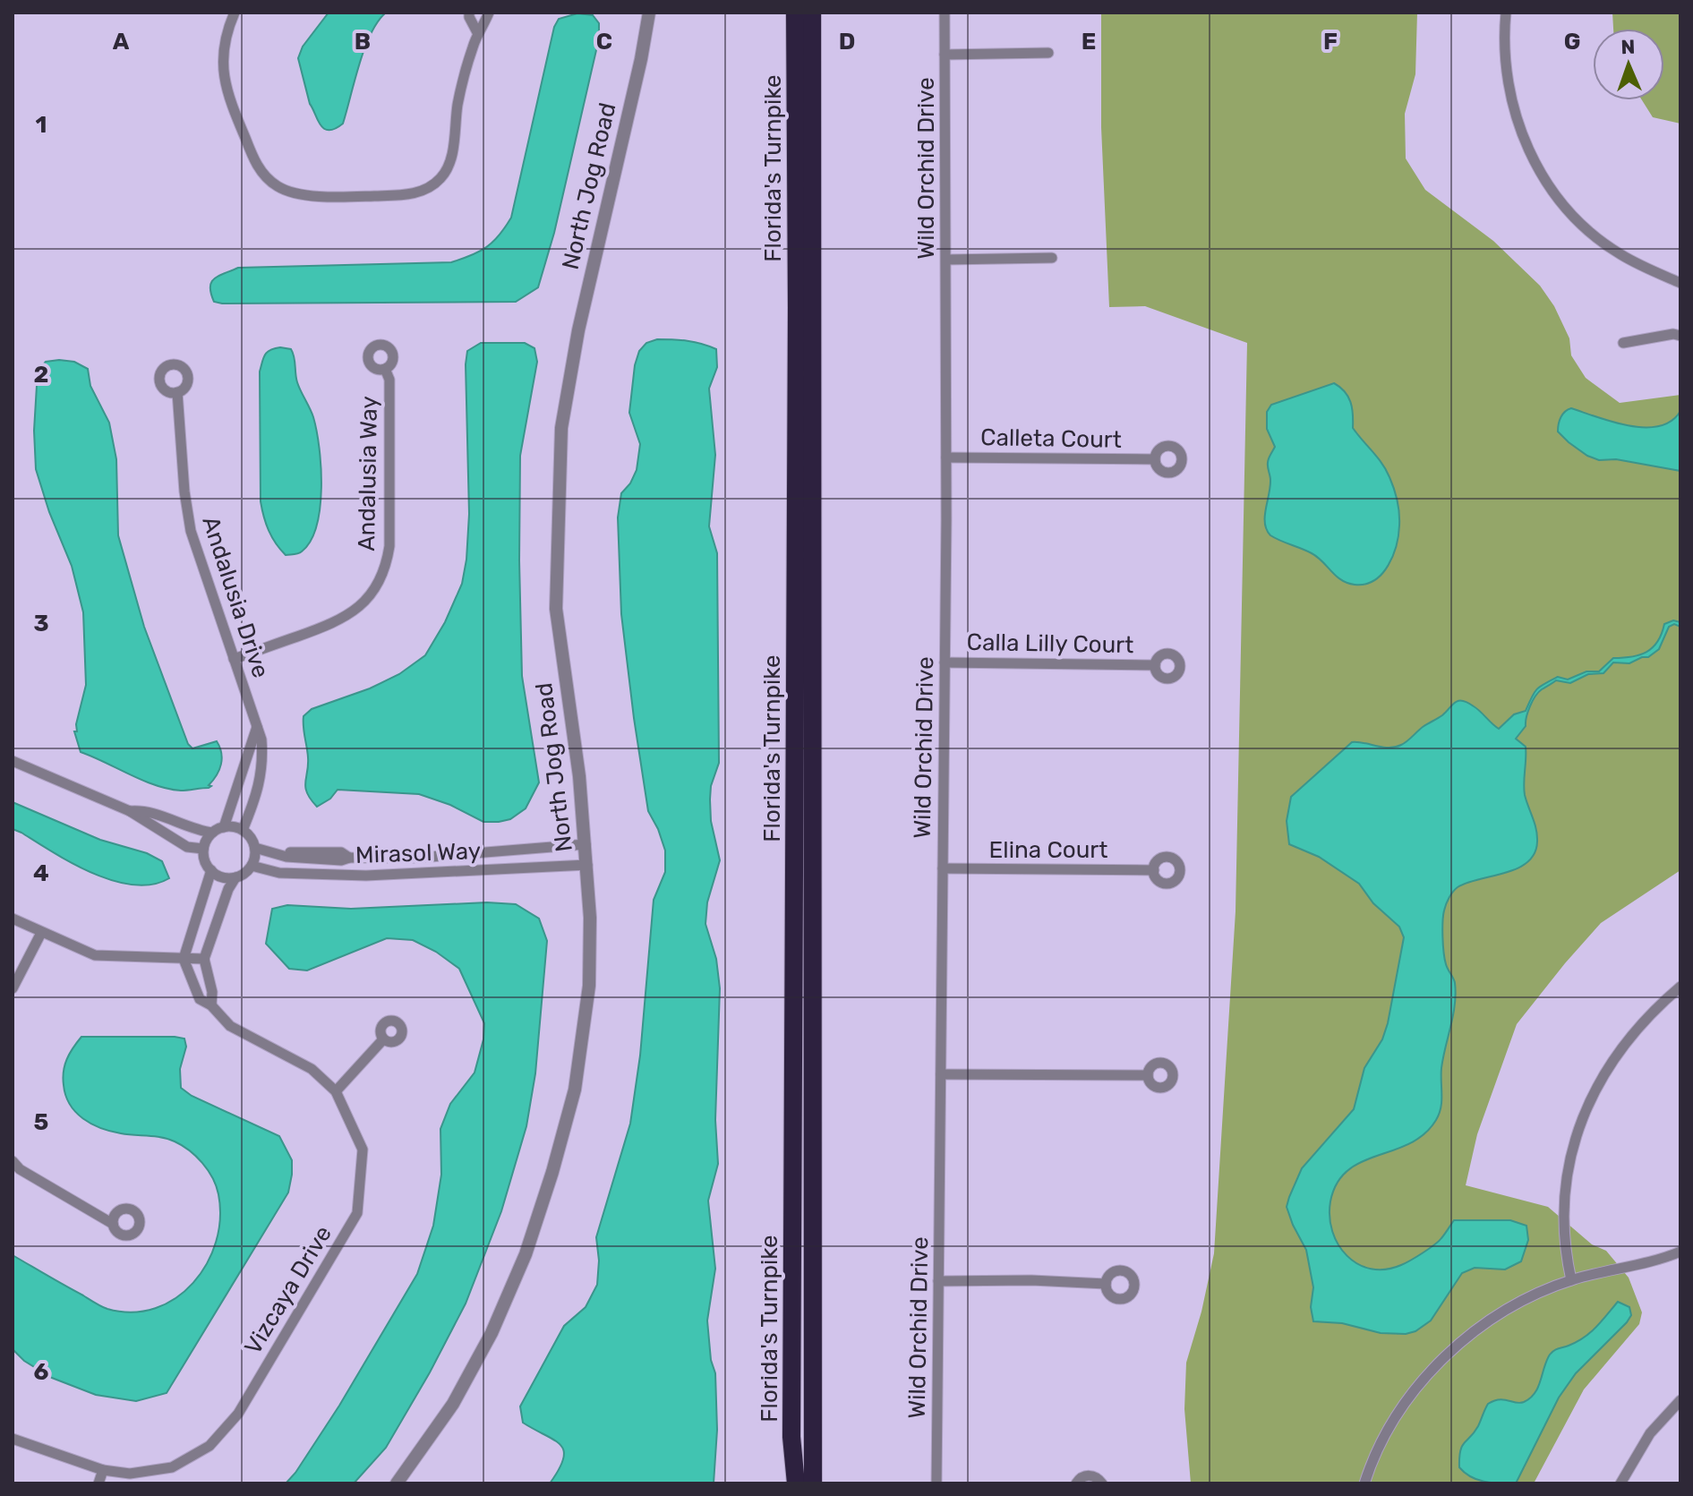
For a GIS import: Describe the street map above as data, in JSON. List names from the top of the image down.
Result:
{
  "streets": {
    "highway": ["Florida's Turnpike"],
    "street": [
      "Wild Orchid Drive",
      "North Jog Road",
      "Calleta Court",
      "Andalusia Way",
      "Andalusia Drive",
      "Calla Lilly Court",
      "Elina Court",
      "Mirasol Way",
      "Vizcaya Drive"
    ]
  },
  "crossings": [
    ["Wild Orchid Drive", "Calleta Court"],
    ["Wild Orchid Drive", "Calla Lilly Court"],
    ["Wild Orchid Drive", "Elina Court"],
    ["North Jog Road", "Mirasol Way"],
    ["Andalusia Way", "Andalusia Drive"],
    ["Andalusia Drive", "Mirasol Way"]
  ],
  "north": "top",
  "grid": {
    "columns": [
      "A",
      "B",
      "C",
      "D",
      "E",
      "F",
      "G"
    ],
    "rows": [
      "1",
      "2",
      "3",
      "4",
      "5",
      "6"
    ]
  }
}
